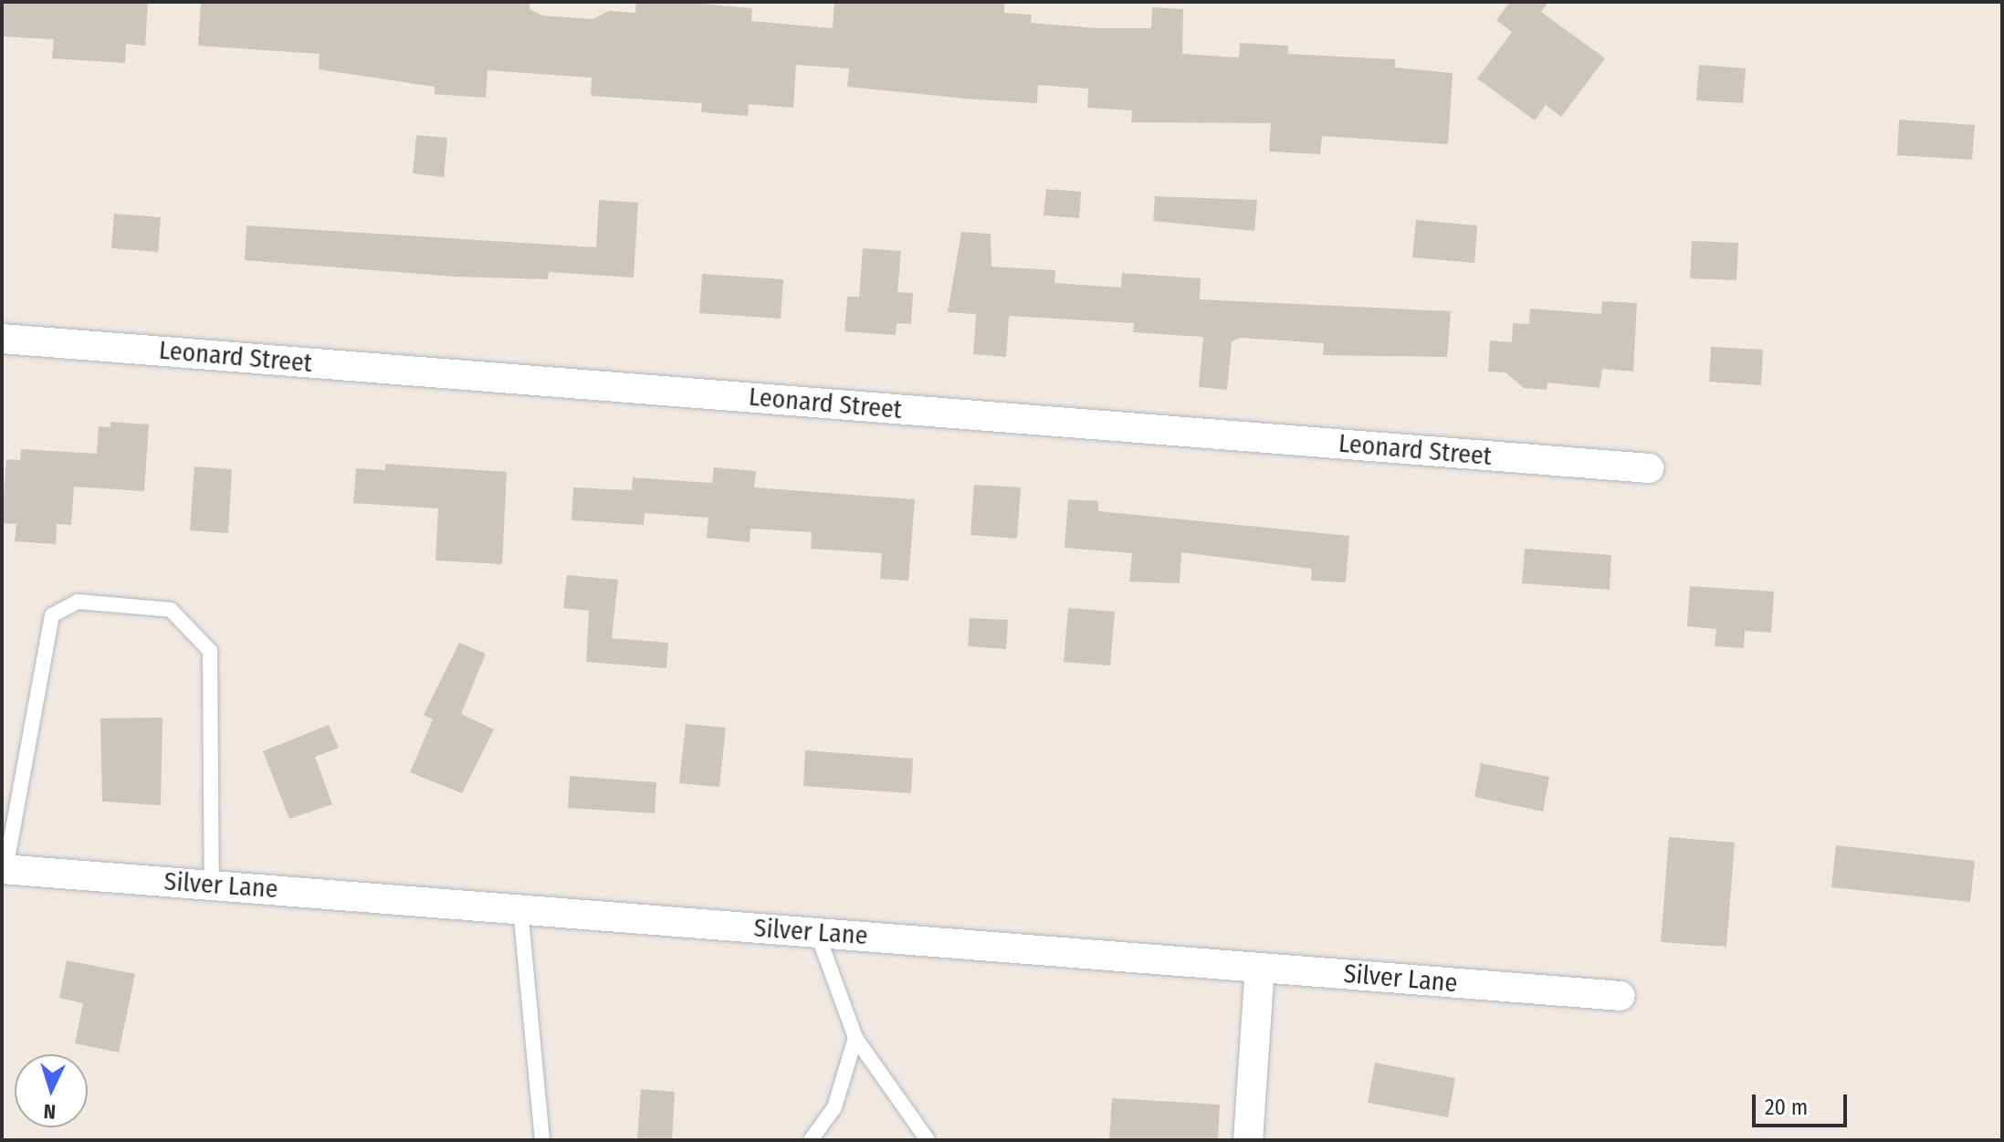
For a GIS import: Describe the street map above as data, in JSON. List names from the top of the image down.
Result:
{
  "streets": {
    "street": ["Leonard Street", "Silver Lane"]
  },
  "scale_bar": "20 m",
  "north": "bottom"
}
